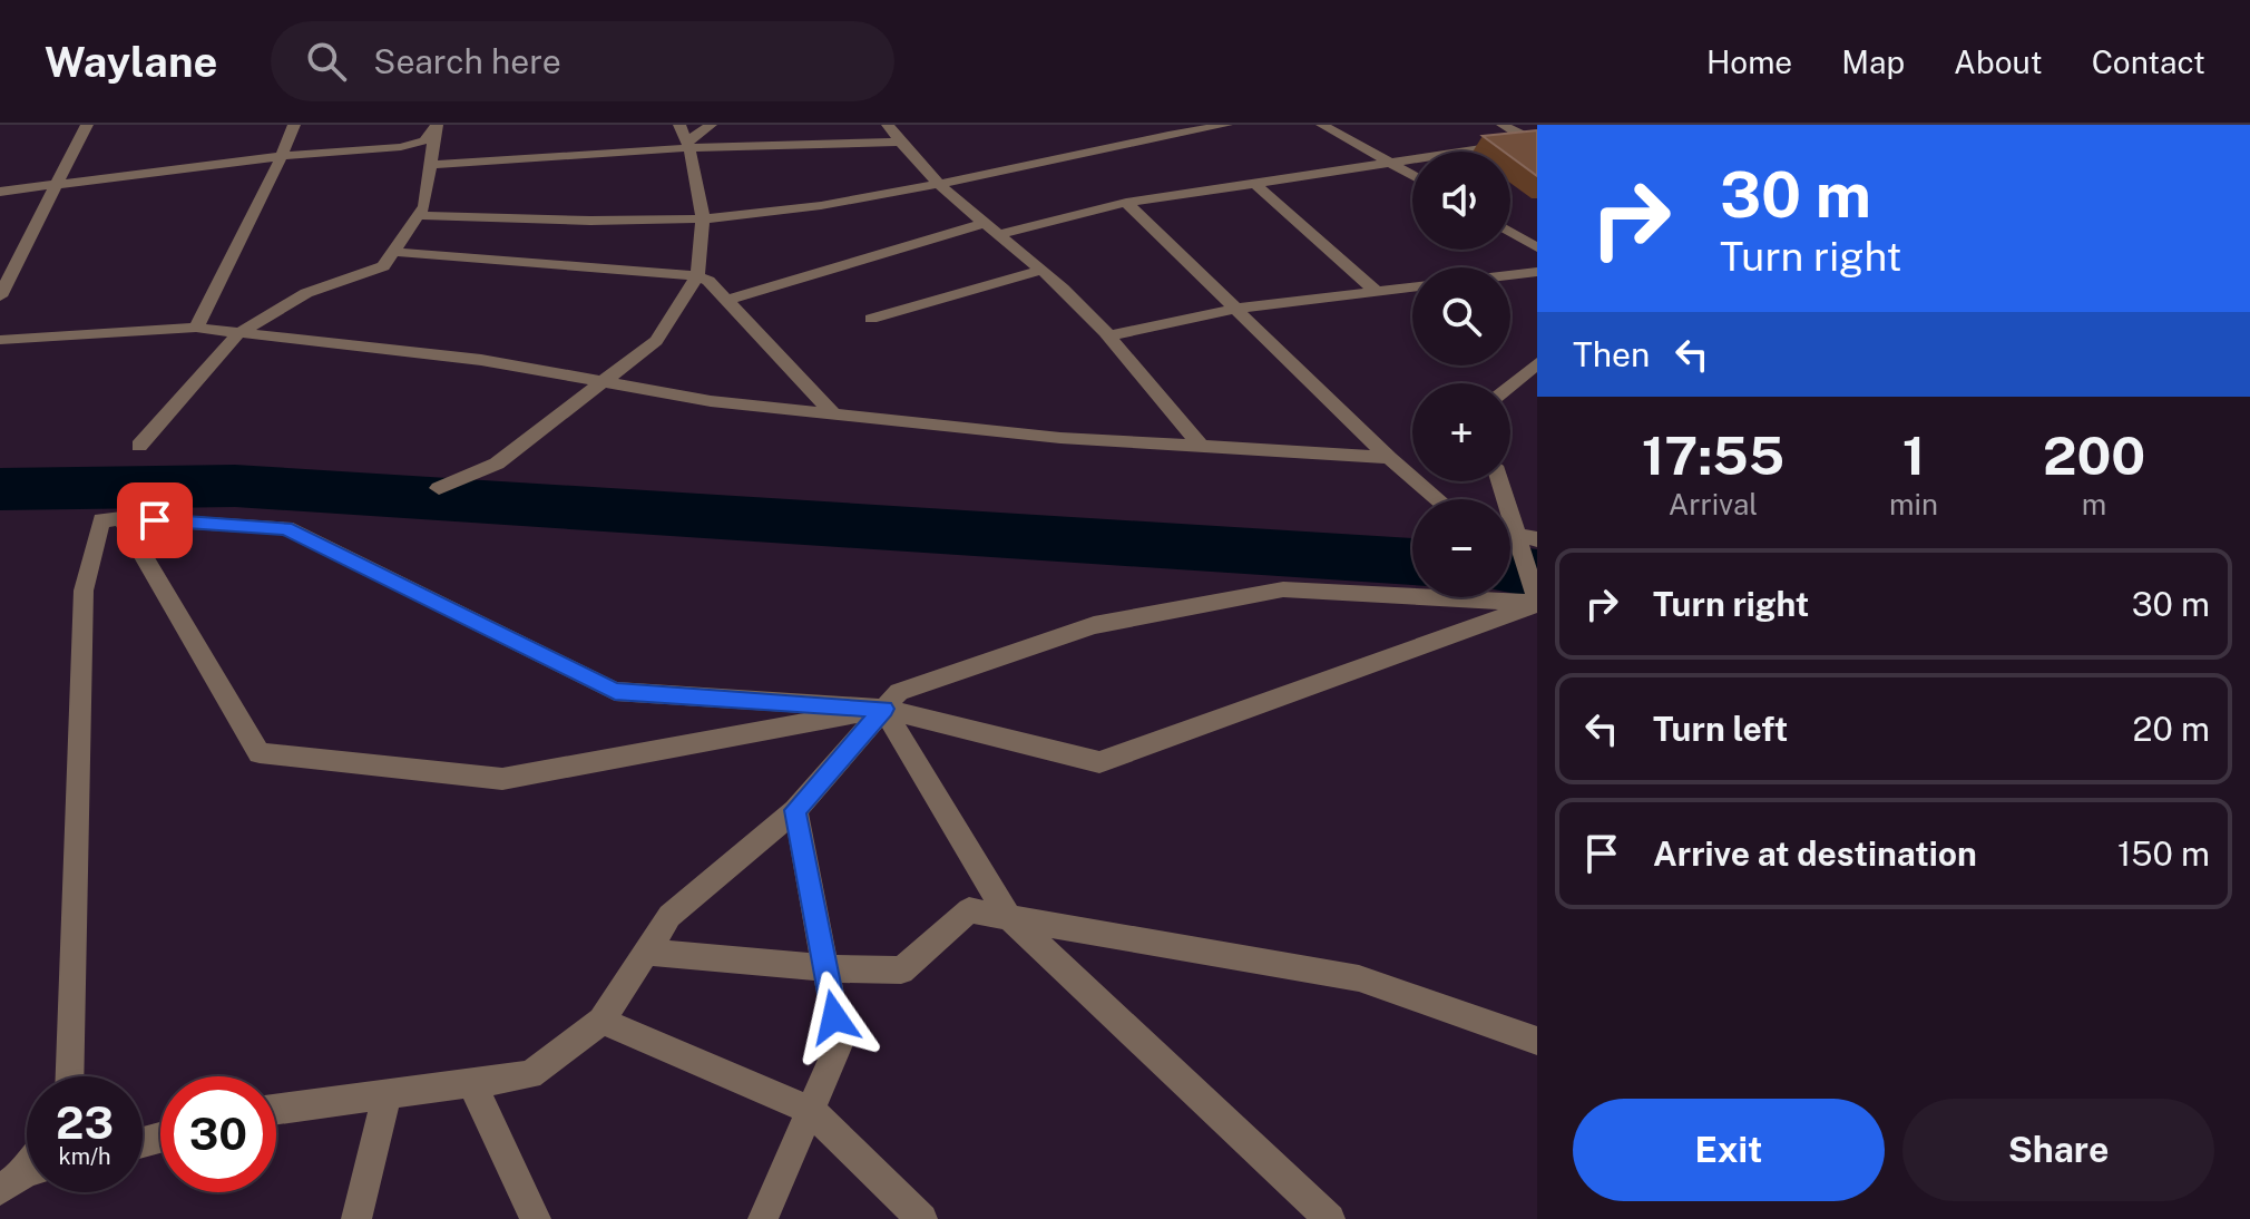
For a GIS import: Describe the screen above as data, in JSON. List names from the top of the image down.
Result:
{
  "page": {
    "header": "Waylane",
    "search": "Search here",
    "nav": [
      "Home",
      "Map",
      "About",
      "Contact"
    ],
    "turn": ["30 m", "Turn right"],
    "map_buttons": ["+", "−"],
    "then": "Then",
    "eta": [
      "17:55",
      "Arrival",
      "1",
      "min",
      "200",
      "m"
    ],
    "list": [
      {
        "name": "Turn right",
        "value": "30 m"
      },
      {
        "name": "Turn left",
        "value": "20 m"
      },
      {
        "name": "Arrive at destination",
        "value": "150 m"
      }
    ],
    "speed": "23 km/h",
    "limit": "30",
    "buttons": ["Exit", "Share"]
  }
}
